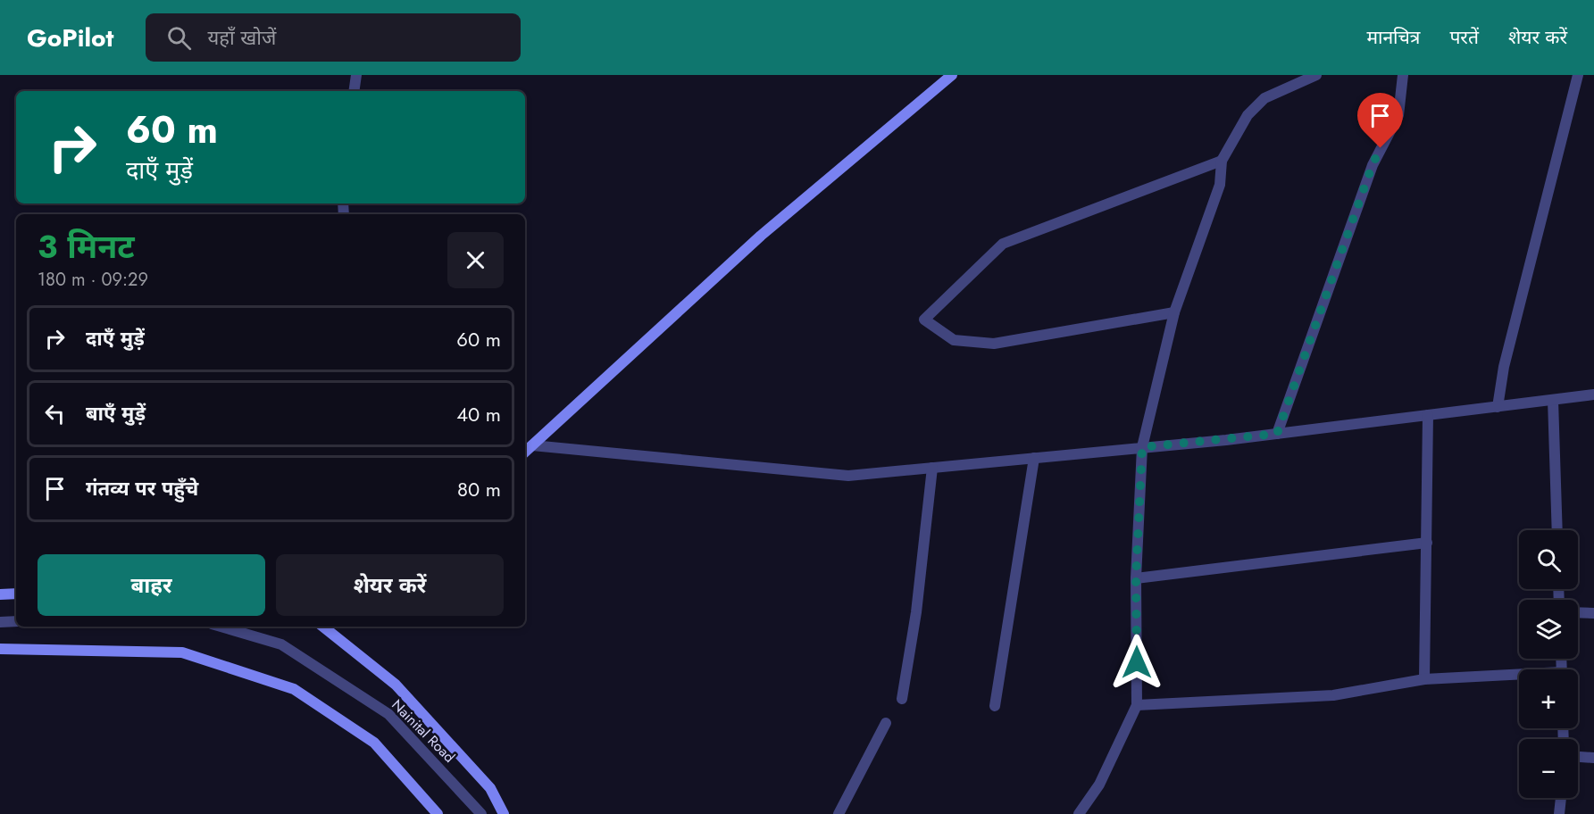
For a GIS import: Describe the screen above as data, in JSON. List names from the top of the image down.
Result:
{
  "streets": {
    "street": ["Nainital Road"]
  },
  "page": {
    "header": "GoPilot",
    "search": "यहाँ खोजें",
    "nav": ["मानचित्र", "परतें", "शेयर करें"],
    "turn": ["60 m", "दाएँ मुड़ें"],
    "heading": ["3 मिनट", "180 m · 09:29"],
    "list": [
      {
        "name": "दाएँ मुड़ें",
        "value": "60 m"
      },
      {
        "name": "बाएँ मुड़ें",
        "value": "40 m"
      },
      {
        "name": "गंतव्य पर पहुँचे",
        "value": "80 m"
      }
    ],
    "map_buttons": ["+", "−"],
    "buttons": ["बाहर", "शेयर करें"]
  }
}
